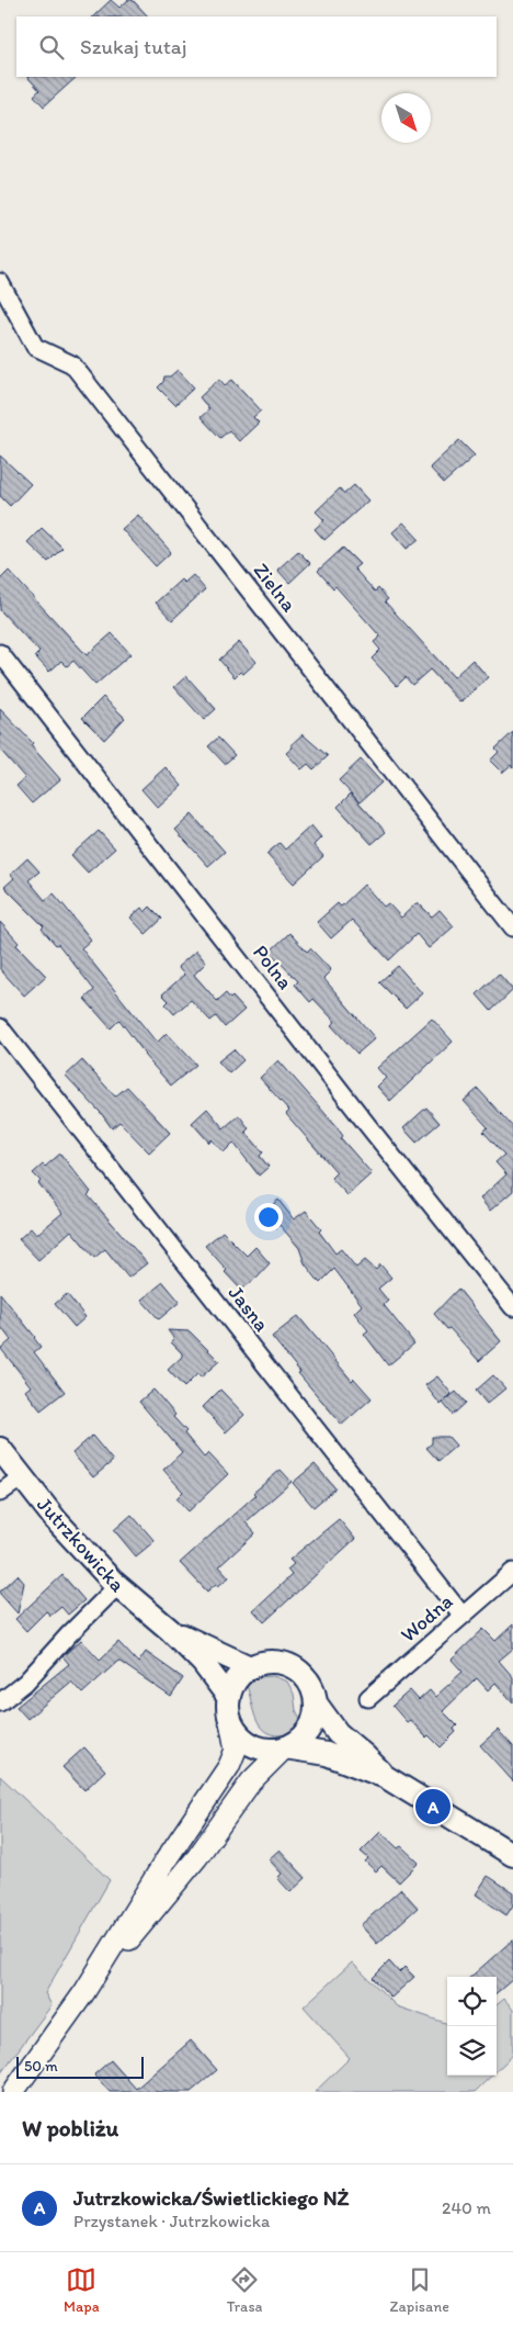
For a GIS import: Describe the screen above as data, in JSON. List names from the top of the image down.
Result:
{
  "streets": {
    "main road": ["Jutrzkowicka"],
    "street": [
      "Zielna",
      "Polna",
      "Jasna",
      "Wodna"
    ]
  },
  "crossings": [
    ["Jasna", "Wodna"]
  ],
  "scale_bar": "50 m",
  "north": "bottom right",
  "page": {
    "search": "Szukaj tutaj",
    "pins": "A",
    "scale": "50 m",
    "heading": "W pobliżu",
    "list": [
      {
        "mark": "A",
        "name": "Jutrzkowicka/Świetlickiego NŻ",
        "note": "Przystanek · Jutrzkowicka",
        "value": "240 m"
      }
    ],
    "nav": ["Mapa", "Trasa", "Zapisane"]
  }
}
